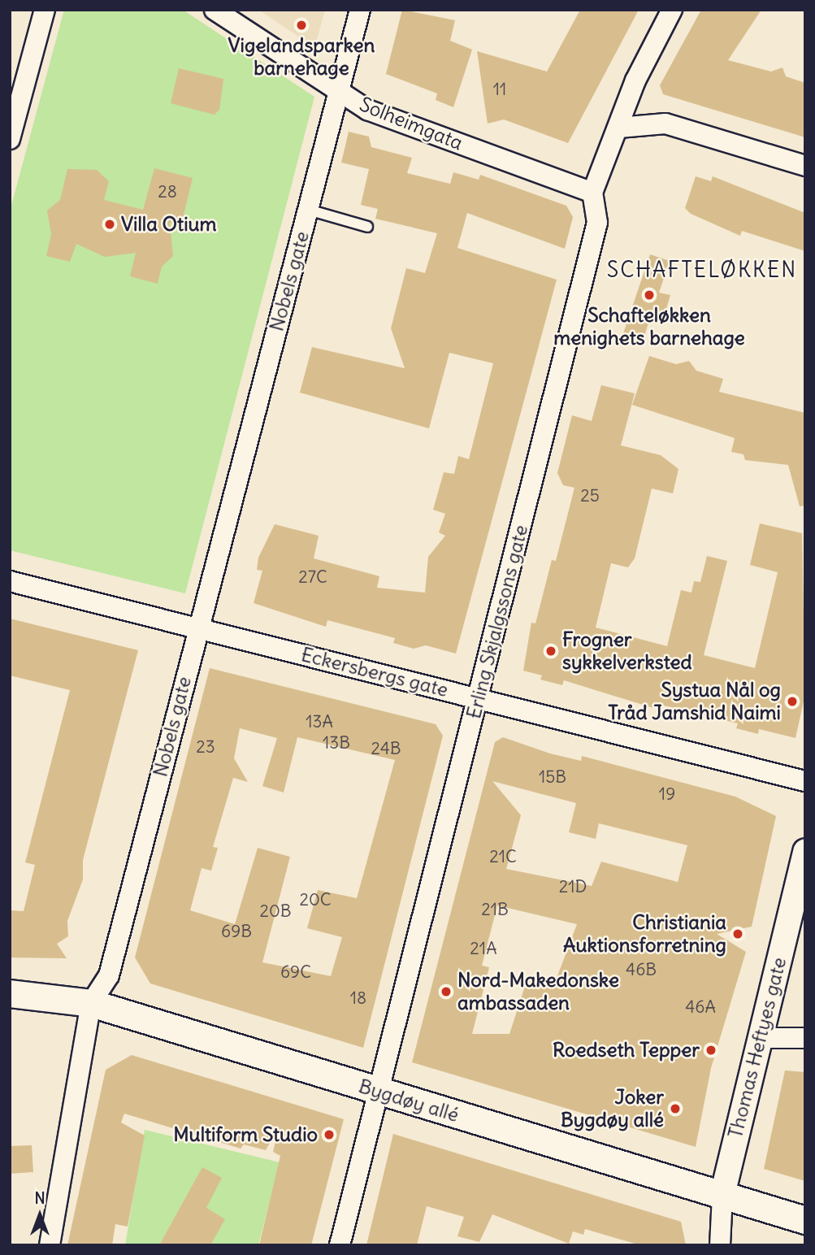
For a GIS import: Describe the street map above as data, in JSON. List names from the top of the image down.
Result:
{
  "streets": {
    "main road": ["Bygdøy allé"],
    "street": [
      "Solheimgata",
      "Nobels gate",
      "Erling Skjalgssons gate",
      "Eckersbergs gate",
      "Thomas Heftyes gate"
    ]
  },
  "crossings": [
    ["Solheimgata", "Nobels gate"],
    ["Solheimgata", "Erling Skjalgssons gate"],
    ["Nobels gate", "Eckersbergs gate"],
    ["Nobels gate", "Bygdøy allé"],
    ["Erling Skjalgssons gate", "Eckersbergs gate"],
    ["Erling Skjalgssons gate", "Bygdøy allé"],
    ["Thomas Heftyes gate", "Bygdøy allé"]
  ],
  "districts": ["SCHAFTELØKKEN"],
  "places": [
    "Vigelandsparken barnehage",
    "Villa Otium",
    "Schafteløkken menighets barnehage",
    "Frogner sykkelverksted",
    "Systua Nål og Tråd Jamshid Naimi",
    "Christiania Auktionsforretning",
    "Nord-Makedonske ambassaden",
    "Roedseth Tepper",
    "Joker Bygdøy allé",
    "Multiform Studio"
  ],
  "house_numbers": [
    "11",
    "28",
    "25",
    "27C",
    "13A",
    "13B",
    "23",
    "24B",
    "15B",
    "19",
    "21C",
    "21D",
    "20C",
    "21B",
    "20B",
    "69B",
    "21A",
    "46B",
    "69C",
    "18",
    "46A"
  ],
  "north": "top"
}
